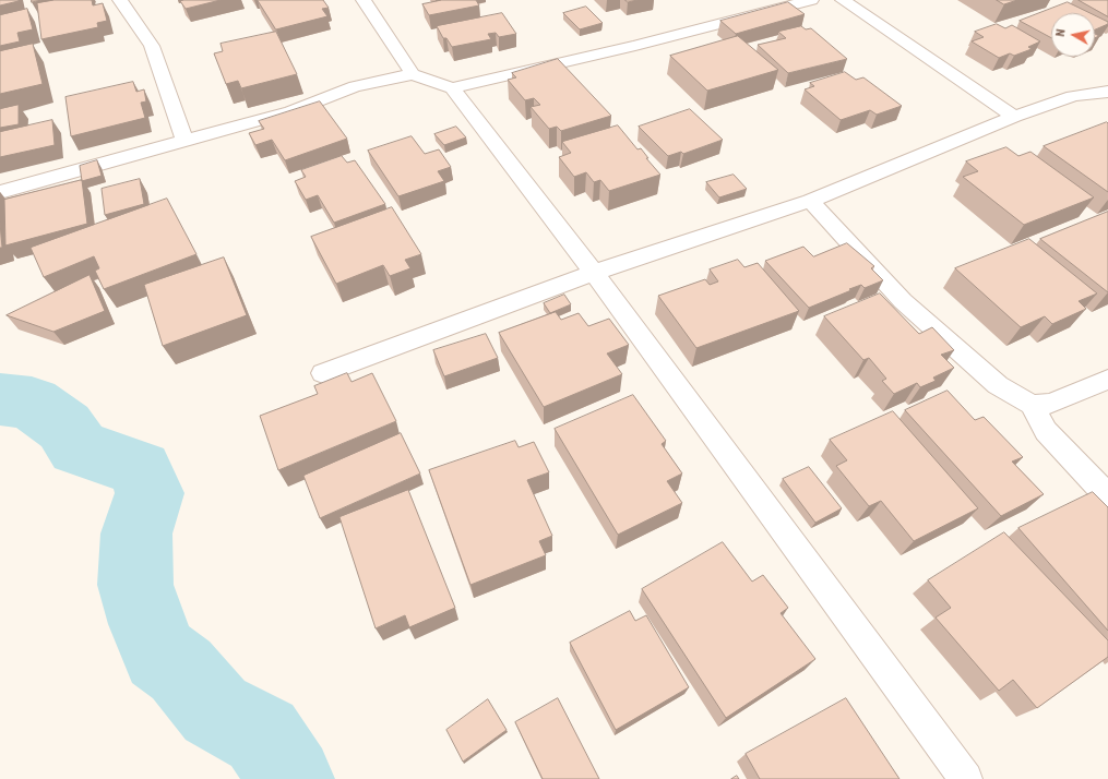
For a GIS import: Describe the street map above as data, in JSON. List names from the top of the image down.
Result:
{
  "north": "left"
}
